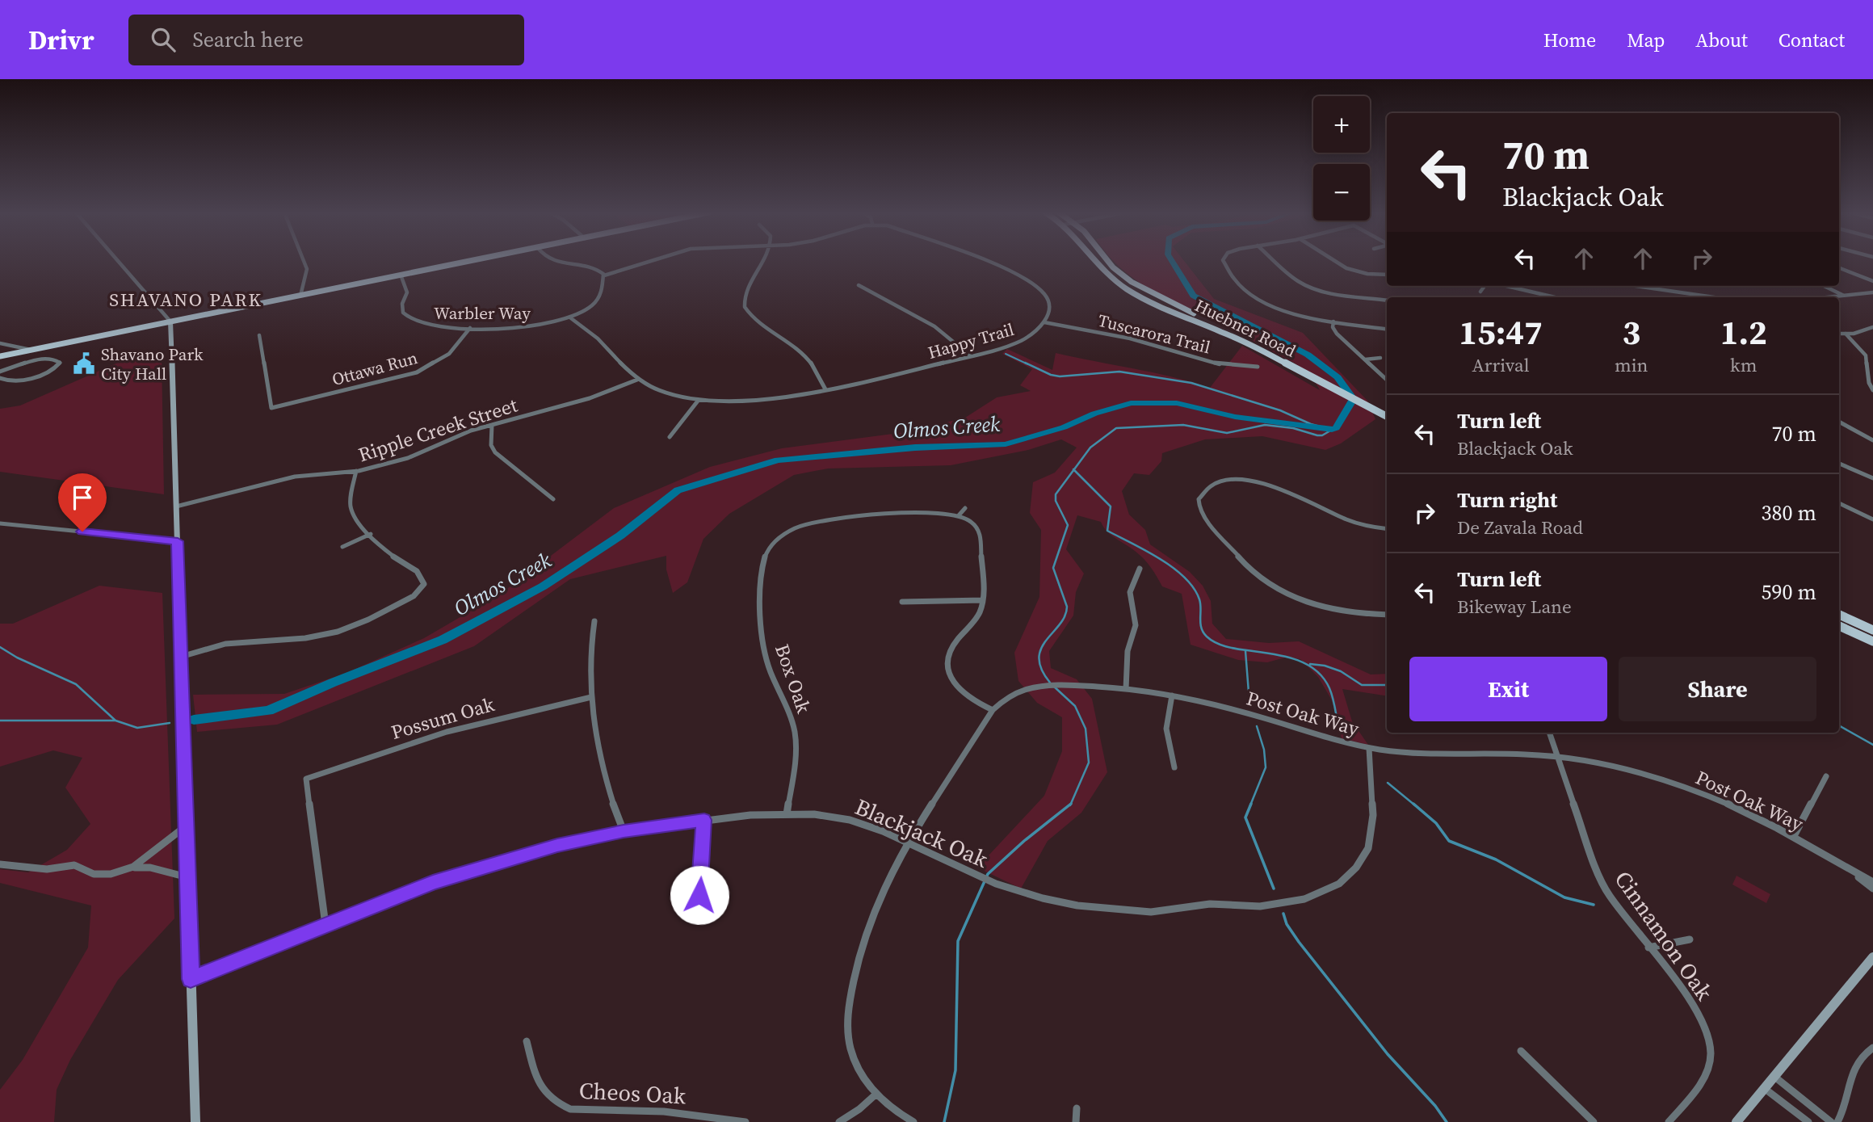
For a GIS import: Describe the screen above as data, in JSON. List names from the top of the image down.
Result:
{
  "streets": {
    "main road": ["Huebner Road"],
    "street": [
      "Warbler Way",
      "Tuscarora Trail",
      "Happy Trail",
      "Ottawa Run",
      "Ripple Creek Street",
      "Box Oak",
      "Post Oak Way",
      "Possum Oak",
      "Blackjack Oak",
      "Cinnamon Oak",
      "Cheos Oak"
    ]
  },
  "crossings": [
    ["Warbler Way", "Happy Trail"],
    ["Warbler Way", "Ottawa Run"],
    ["Tuscarora Trail", "Happy Trail"],
    ["Happy Trail", "Ripple Creek Street"],
    ["Box Oak", "Blackjack Oak"],
    ["Post Oak Way", "Blackjack Oak"],
    ["Post Oak Way", "Cinnamon Oak"],
    ["Possum Oak", "Blackjack Oak"]
  ],
  "districts": ["SHAVANO PARK"],
  "water": ["Olmos Creek"],
  "places": {
    "public building": ["Shavano Park City Hall"]
  },
  "page": {
    "header": "Drivr",
    "search": "Search here",
    "nav": [
      "Home",
      "Map",
      "About",
      "Contact"
    ],
    "map_buttons": ["+", "−"],
    "turn": ["70 m", "Blackjack Oak"],
    "eta": [
      "15:47",
      "Arrival",
      "3",
      "min",
      "1.2",
      "km"
    ],
    "list": [
      {
        "name": "Turn left",
        "note": "Blackjack Oak",
        "value": "70 m"
      },
      {
        "name": "Turn right",
        "note": "De Zavala Road",
        "value": "380 m"
      },
      {
        "name": "Turn left",
        "note": "Bikeway Lane",
        "value": "590 m"
      }
    ],
    "buttons": ["Exit", "Share"]
  }
}
